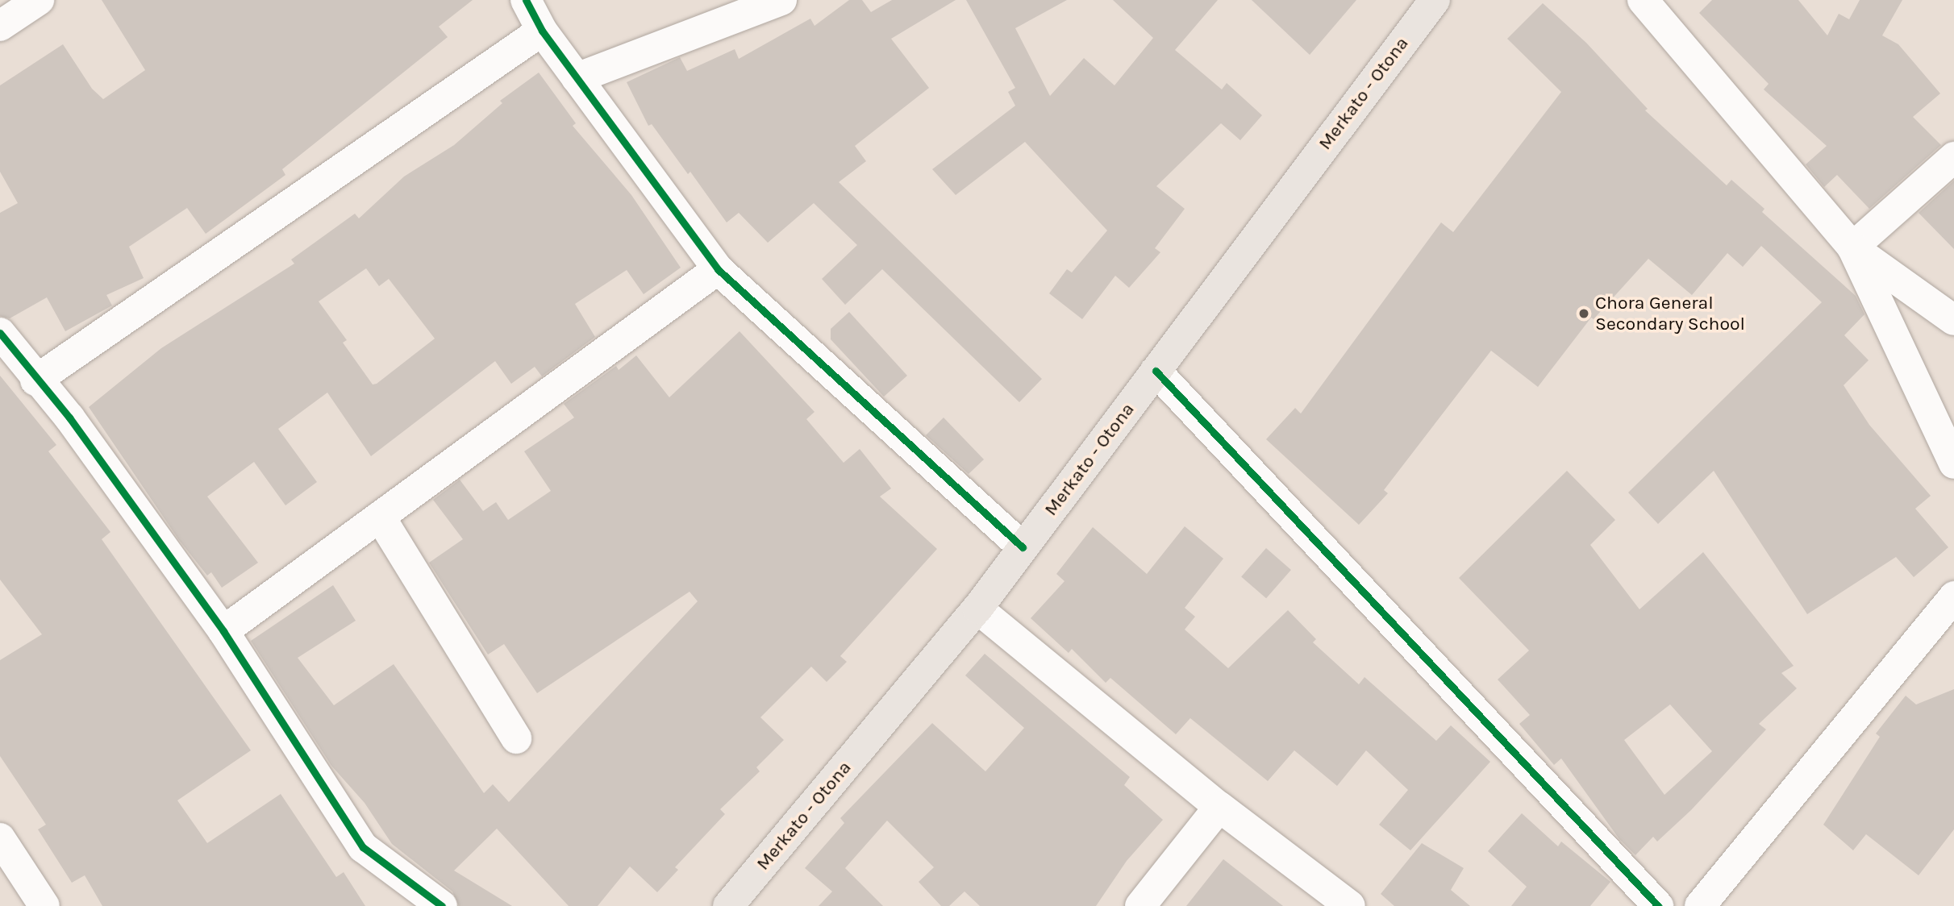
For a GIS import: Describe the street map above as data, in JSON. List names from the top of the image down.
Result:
{
  "streets": {
    "main road": ["Merkato - Otona"]
  },
  "places": ["Chora General Secondary School"]
}
